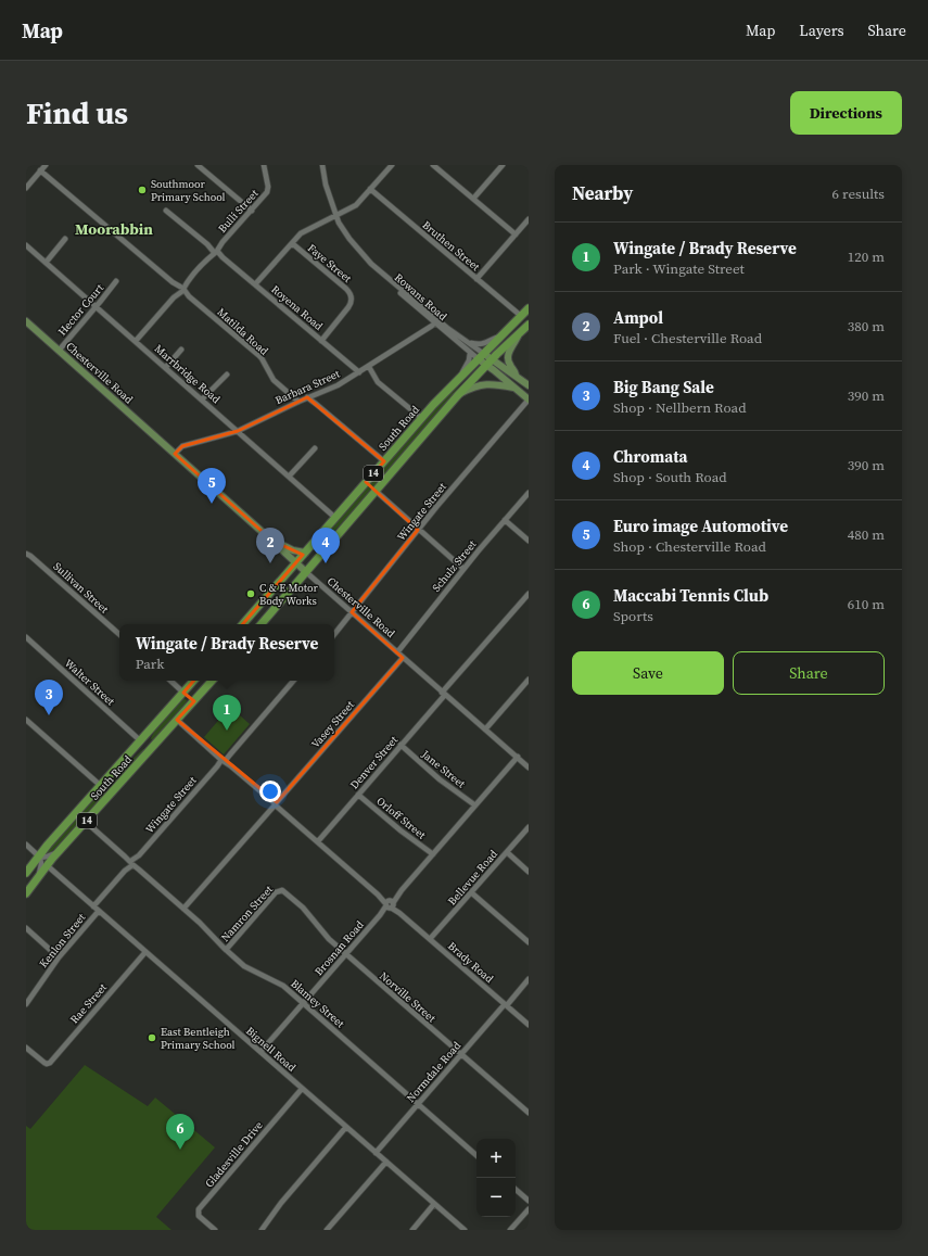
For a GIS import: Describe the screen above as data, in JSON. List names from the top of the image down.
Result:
{
  "streets": {
    "highway": ["South Road", "14"],
    "main road": ["Rowans Road", "Chesterville Road"],
    "street": [
      "Bulli Street",
      "Bruthen Street",
      "Faye Street",
      "Royena Road",
      "Hector Court",
      "Matilda Road",
      "Marrbridge Road",
      "Barbara Street",
      "Wingate Street",
      "Schulz Street",
      "Sullivan Street",
      "Walter Street",
      "Vasey Street",
      "Denver Street",
      "Jane Street",
      "Orloff Street",
      "Bellevue Road",
      "Namron Street",
      "Kenlon Street",
      "Brosnan Road",
      "Brady Road",
      "Norville Street",
      "Rae Street",
      "Blamey Street",
      "Bignell Road",
      "Normdale Road",
      "Gladesville Drive"
    ]
  },
  "crossings": [
    ["Bulli Street", "Royena Road"],
    ["Bulli Street", "Matilda Road"],
    ["Bulli Street", "Marrbridge Road"],
    ["Bruthen Street", "South Road"],
    ["Faye Street", "Royena Road"],
    ["Rowans Road", "Barbara Street"],
    ["Rowans Road", "South Road"],
    ["Rowans Road", "14"],
    ["Royena Road", "Barbara Street"],
    ["Hector Court", "Chesterville Road"],
    ["Hector Court", "Marrbridge Road"],
    ["Matilda Road", "Barbara Street"],
    ["Chesterville Road", "Barbara Street"],
    ["Chesterville Road", "South Road"],
    ["Chesterville Road", "14"],
    ["Chesterville Road", "Wingate Street"],
    ["Chesterville Road", "Schulz Street"],
    ["Chesterville Road", "Vasey Street"],
    ["Chesterville Road", "Denver Street"],
    ["Chesterville Road", "Brosnan Road"],
    ["Marrbridge Road", "Barbara Street"],
    ["Marrbridge Road", "South Road"],
    ["South Road", "Walter Street"],
    ["South Road", "Brady Road"],
    ["South Road", "Blamey Street"],
    ["South Road", "Bignell Road"],
    ["Wingate Street", "Brady Road"],
    ["Wingate Street", "Blamey Street"],
    ["Wingate Street", "Bignell Road"],
    ["Vasey Street", "Brady Road"],
    ["Vasey Street", "Blamey Street"],
    ["Denver Street", "Jane Street"],
    ["Denver Street", "Orloff Street"],
    ["Denver Street", "Brady Road"],
    ["Jane Street", "Brosnan Road"],
    ["Orloff Street", "Brosnan Road"],
    ["Bellevue Road", "Brady Road"],
    ["Namron Street", "Norville Street"],
    ["Namron Street", "Blamey Street"],
    ["Kenlon Street", "Bignell Road"],
    ["Brosnan Road", "Brady Road"],
    ["Brosnan Road", "Norville Street"],
    ["Brosnan Road", "Blamey Street"],
    ["Brosnan Road", "Bignell Road"],
    ["Brady Road", "Normdale Road"],
    ["Norville Street", "Normdale Road"],
    ["Rae Street", "Bignell Road"],
    ["Blamey Street", "Normdale Road"],
    ["Bignell Road", "Normdale Road"],
    ["Bignell Road", "Gladesville Drive"]
  ],
  "districts": ["Moorabbin"],
  "places": ["Southmoor Primary School", "C & E Motor Body Works", "East Bentleigh Primary School"],
  "page": {
    "header": "Map",
    "nav": ["Map", "Layers", "Share"],
    "buttons": [
      "Directions",
      ["Save", "Share"]
    ],
    "title": "Find us",
    "heading": ["Nearby", "6 results"],
    "list": [
      {
        "mark": "1",
        "name": "Wingate / Brady Reserve",
        "note": "Park · Wingate Street",
        "value": "120 m"
      },
      {
        "mark": "2",
        "name": "Ampol",
        "note": "Fuel · Chesterville Road",
        "value": "380 m"
      },
      {
        "mark": "3",
        "name": "Big Bang Sale",
        "note": "Shop · Nellbern Road",
        "value": "390 m"
      },
      {
        "mark": "4",
        "name": "Chromata",
        "note": "Shop · South Road",
        "value": "390 m"
      },
      {
        "mark": "5",
        "name": "Euro image Automotive",
        "note": "Shop · Chesterville Road",
        "value": "480 m"
      },
      {
        "mark": "6",
        "name": "Maccabi Tennis Club",
        "note": "Sports",
        "value": "610 m"
      }
    ],
    "pins": [
      "5",
      "2",
      "4",
      "3",
      "1",
      "6"
    ],
    "popup": ["Wingate / Brady Reserve", "Park"],
    "map_buttons": ["+", "−"]
  }
}
